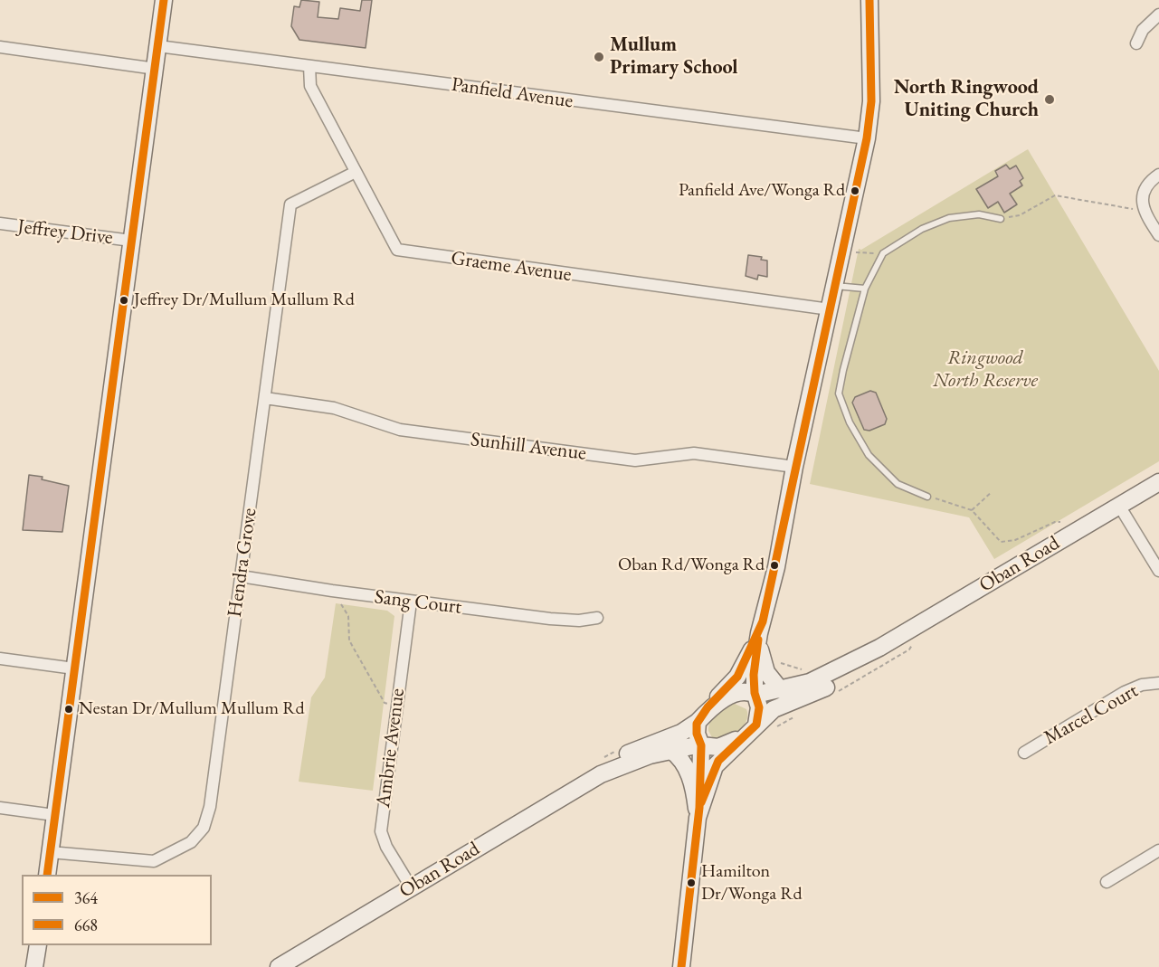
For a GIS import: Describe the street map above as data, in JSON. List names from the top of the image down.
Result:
{
  "streets": {
    "main road": ["Oban Road"],
    "street": [
      "Panfield Avenue",
      "Jeffrey Drive",
      "Graeme Avenue",
      "Sunhill Avenue",
      "Hendra Grove",
      "Sang Court",
      "Marcel Court",
      "Ambrie Avenue"
    ]
  },
  "crossings": [
    ["Panfield Avenue", "Graeme Avenue"],
    ["Graeme Avenue", "Hendra Grove"],
    ["Sunhill Avenue", "Hendra Grove"],
    ["Hendra Grove", "Sang Court"],
    ["Oban Road", "Ambrie Avenue"],
    ["Sang Court", "Ambrie Avenue"]
  ],
  "parks": ["Ringwood North Reserve"],
  "places": [
    "Mullum Primary School",
    "North Ringwood Uniting Church",
    "Panfield Ave/Wonga Rd",
    "Jeffrey Dr/Mullum Mullum Rd",
    "Oban Rd/Wonga Rd",
    "Nestan Dr/Mullum Mullum Rd",
    "Hamilton Dr/Wonga Rd"
  ],
  "lines": ["transit line 364", "transit line 668"],
  "legend": ["364", "668"]
}
